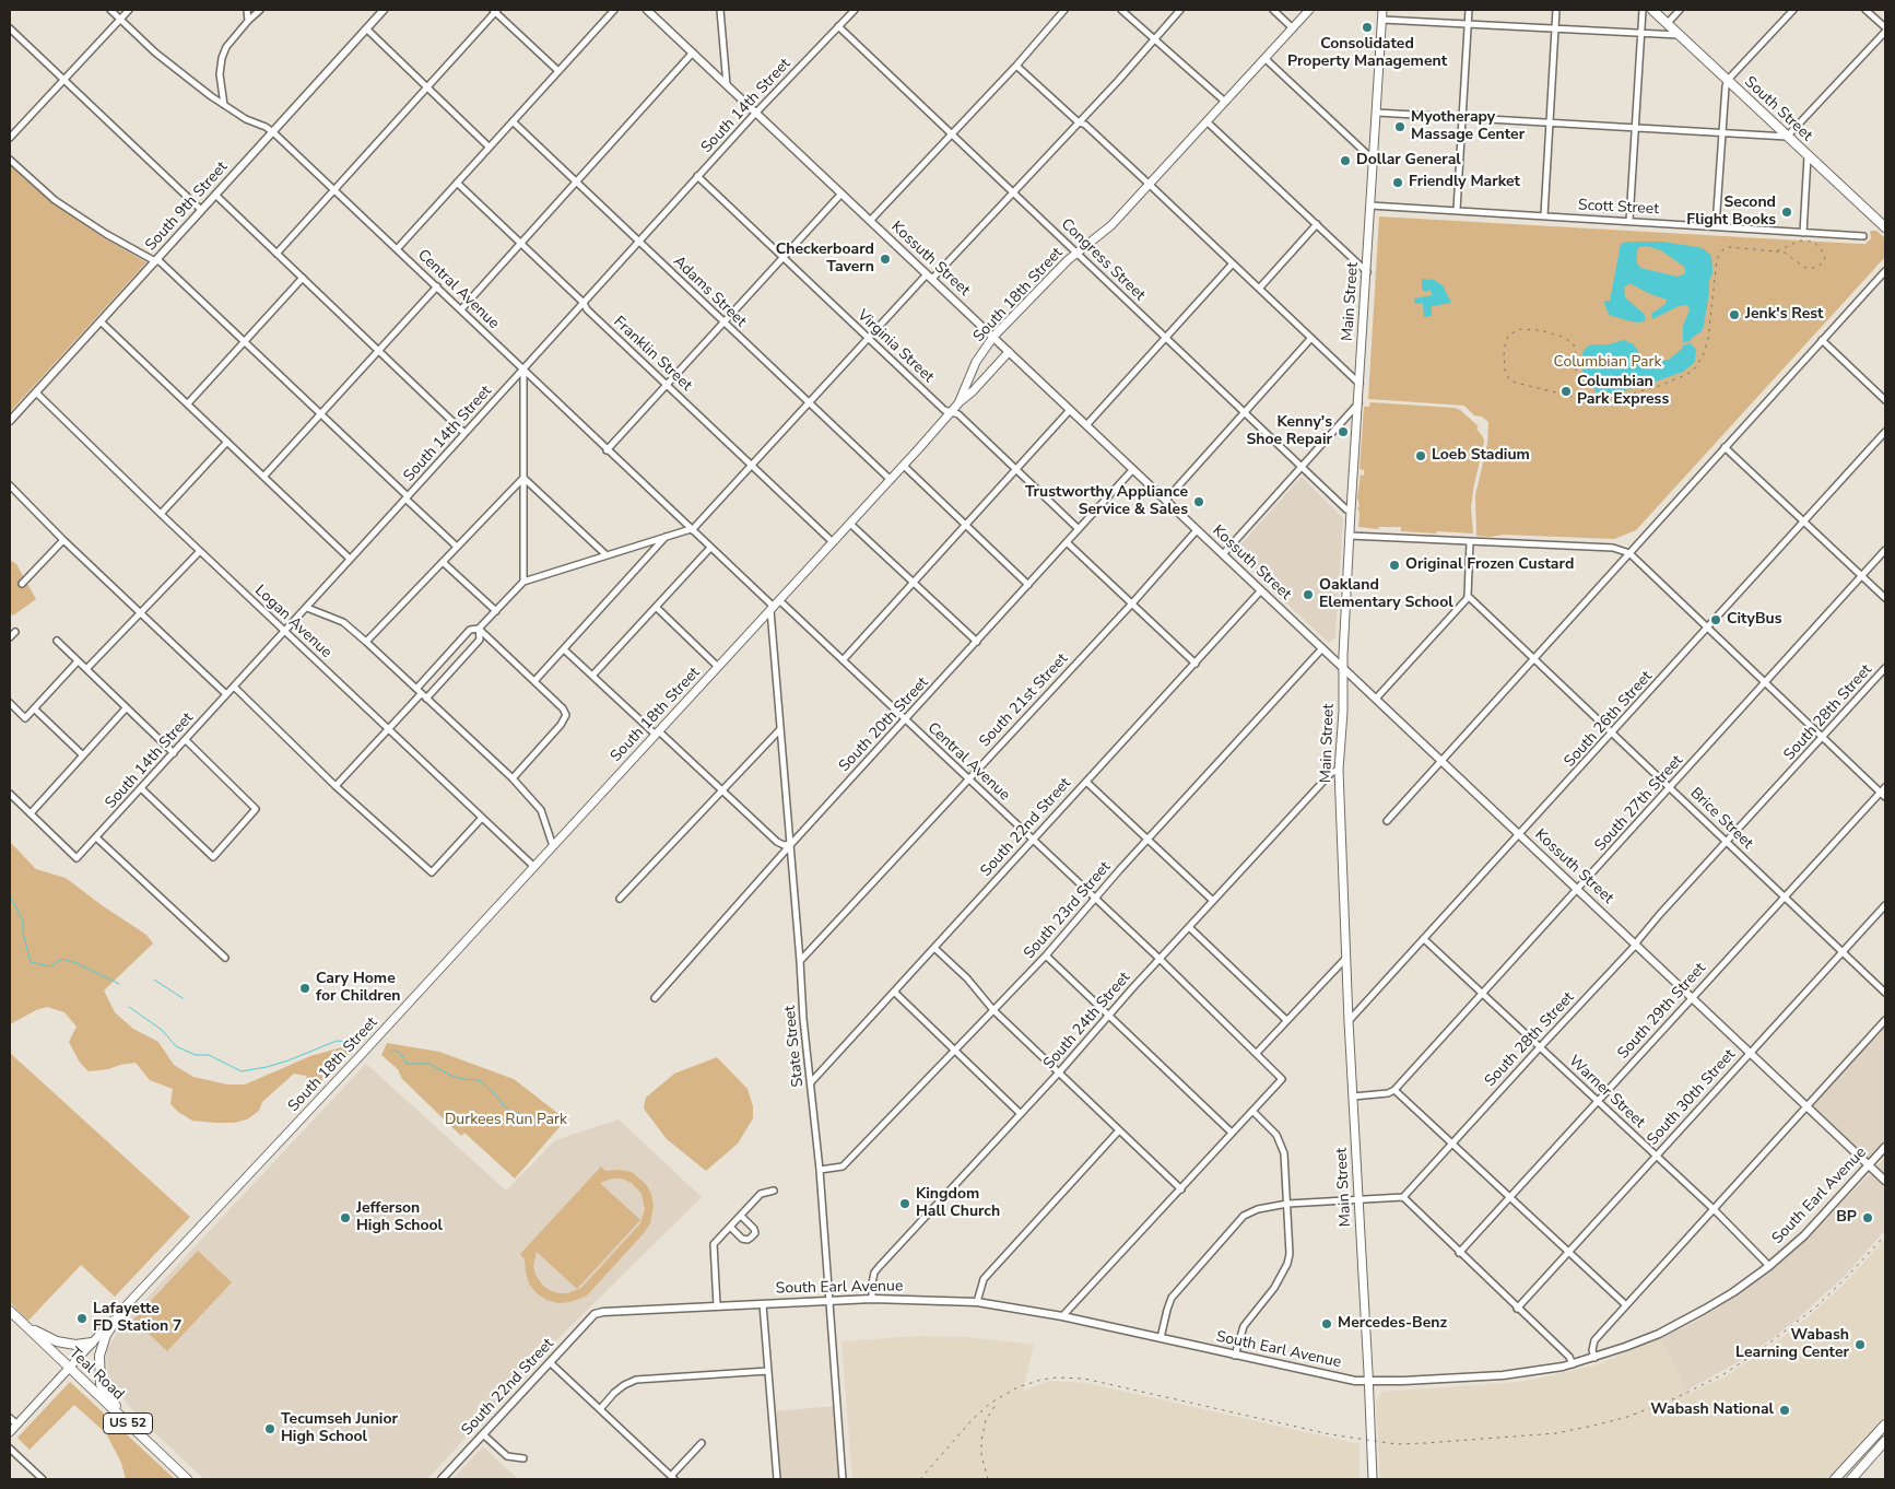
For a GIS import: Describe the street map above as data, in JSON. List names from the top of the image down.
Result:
{
  "streets": {
    "main road": [
      "South Street",
      "South 18th Street",
      "Main Street",
      "Teal Road",
      "US 52"
    ],
    "street": [
      "South 14th Street",
      "South 9th Street",
      "Scott Street",
      "Kossuth Street",
      "Congress Street",
      "Central Avenue",
      "Adams Street",
      "Virginia Street",
      "Franklin Street",
      "Logan Avenue",
      "South 21st Street",
      "South 28th Street",
      "South 26th Street",
      "South 20th Street",
      "South 27th Street",
      "Brice Street",
      "South 22nd Street",
      "South 23rd Street",
      "South 29th Street",
      "South 24th Street",
      "State Street",
      "Warner Street",
      "South 30th Street",
      "South Earl Avenue"
    ]
  },
  "crossings": [
    ["South 14th Street", "Kossuth Street"],
    ["South 14th Street", "Congress Street"],
    ["South 14th Street", "Central Avenue"],
    ["South 14th Street", "Adams Street"],
    ["South 14th Street", "Virginia Street"],
    ["South 14th Street", "Franklin Street"],
    ["South 14th Street", "Logan Avenue"],
    ["South 9th Street", "Central Avenue"],
    ["South 9th Street", "Logan Avenue"],
    ["Scott Street", "Main Street"],
    ["Kossuth Street", "South 18th Street"],
    ["Kossuth Street", "Main Street"],
    ["Kossuth Street", "South 21st Street"],
    ["Kossuth Street", "South 28th Street"],
    ["Kossuth Street", "South 26th Street"],
    ["Kossuth Street", "South 20th Street"],
    ["Kossuth Street", "South 27th Street"],
    ["Kossuth Street", "South 22nd Street"],
    ["Kossuth Street", "South 23rd Street"],
    ["Kossuth Street", "South 29th Street"],
    ["Kossuth Street", "South 30th Street"],
    ["Kossuth Street", "South Earl Avenue"],
    ["Congress Street", "South 18th Street"],
    ["Congress Street", "Main Street"],
    ["Central Avenue", "South 18th Street"],
    ["Central Avenue", "South 21st Street"],
    ["Central Avenue", "South 20th Street"],
    ["Central Avenue", "South 22nd Street"],
    ["Central Avenue", "South 23rd Street"],
    ["Central Avenue", "South 24th Street"],
    ["Central Avenue", "State Street"],
    ["Adams Street", "South 18th Street"],
    ["South 18th Street", "Virginia Street"],
    ["South 18th Street", "Franklin Street"],
    ["South 18th Street", "Logan Avenue"],
    ["South 18th Street", "State Street"],
    ["South 18th Street", "Teal Road"],
    ["Main Street", "South 26th Street"],
    ["Main Street", "South 24th Street"],
    ["Main Street", "South Earl Avenue"],
    ["Virginia Street", "South 20th Street"],
    ["South 21st Street", "State Street"],
    ["South 28th Street", "Brice Street"],
    ["South 28th Street", "Warner Street"],
    ["South 26th Street", "Brice Street"],
    ["South 26th Street", "Warner Street"],
    ["South 20th Street", "State Street"],
    ["South 27th Street", "Brice Street"],
    ["South 27th Street", "Warner Street"],
    ["Brice Street", "South 29th Street"],
    ["Brice Street", "South 30th Street"],
    ["South 22nd Street", "State Street"],
    ["South 22nd Street", "South Earl Avenue"],
    ["South 23rd Street", "State Street"],
    ["South 29th Street", "Warner Street"],
    ["South 24th Street", "South Earl Avenue"],
    ["State Street", "South Earl Avenue"],
    ["Warner Street", "South 30th Street"],
    ["Warner Street", "South Earl Avenue"]
  ],
  "parks": ["Columbian Park", "Durkees Run Park"],
  "places": [
    "Consolidated Property Management",
    "Myotherapy Massage Center",
    "Dollar General",
    "Friendly Market",
    "Second Flight Books",
    "Checkerboard Tavern",
    "Jenk's Rest",
    "Columbian Park Express",
    "Kenny's Shoe Repair",
    "Loeb Stadium",
    "Trustworthy Appliance Service & Sales",
    "Original Frozen Custard",
    "Oakland Elementary School",
    "CityBus",
    "Cary Home for Children",
    "Kingdom Hall Church",
    "Jefferson High School",
    "BP",
    "Lafayette FD Station 7",
    "Mercedes-Benz",
    "Wabash Learning Center",
    "Wabash National",
    "Tecumseh Junior High School"
  ]
}
